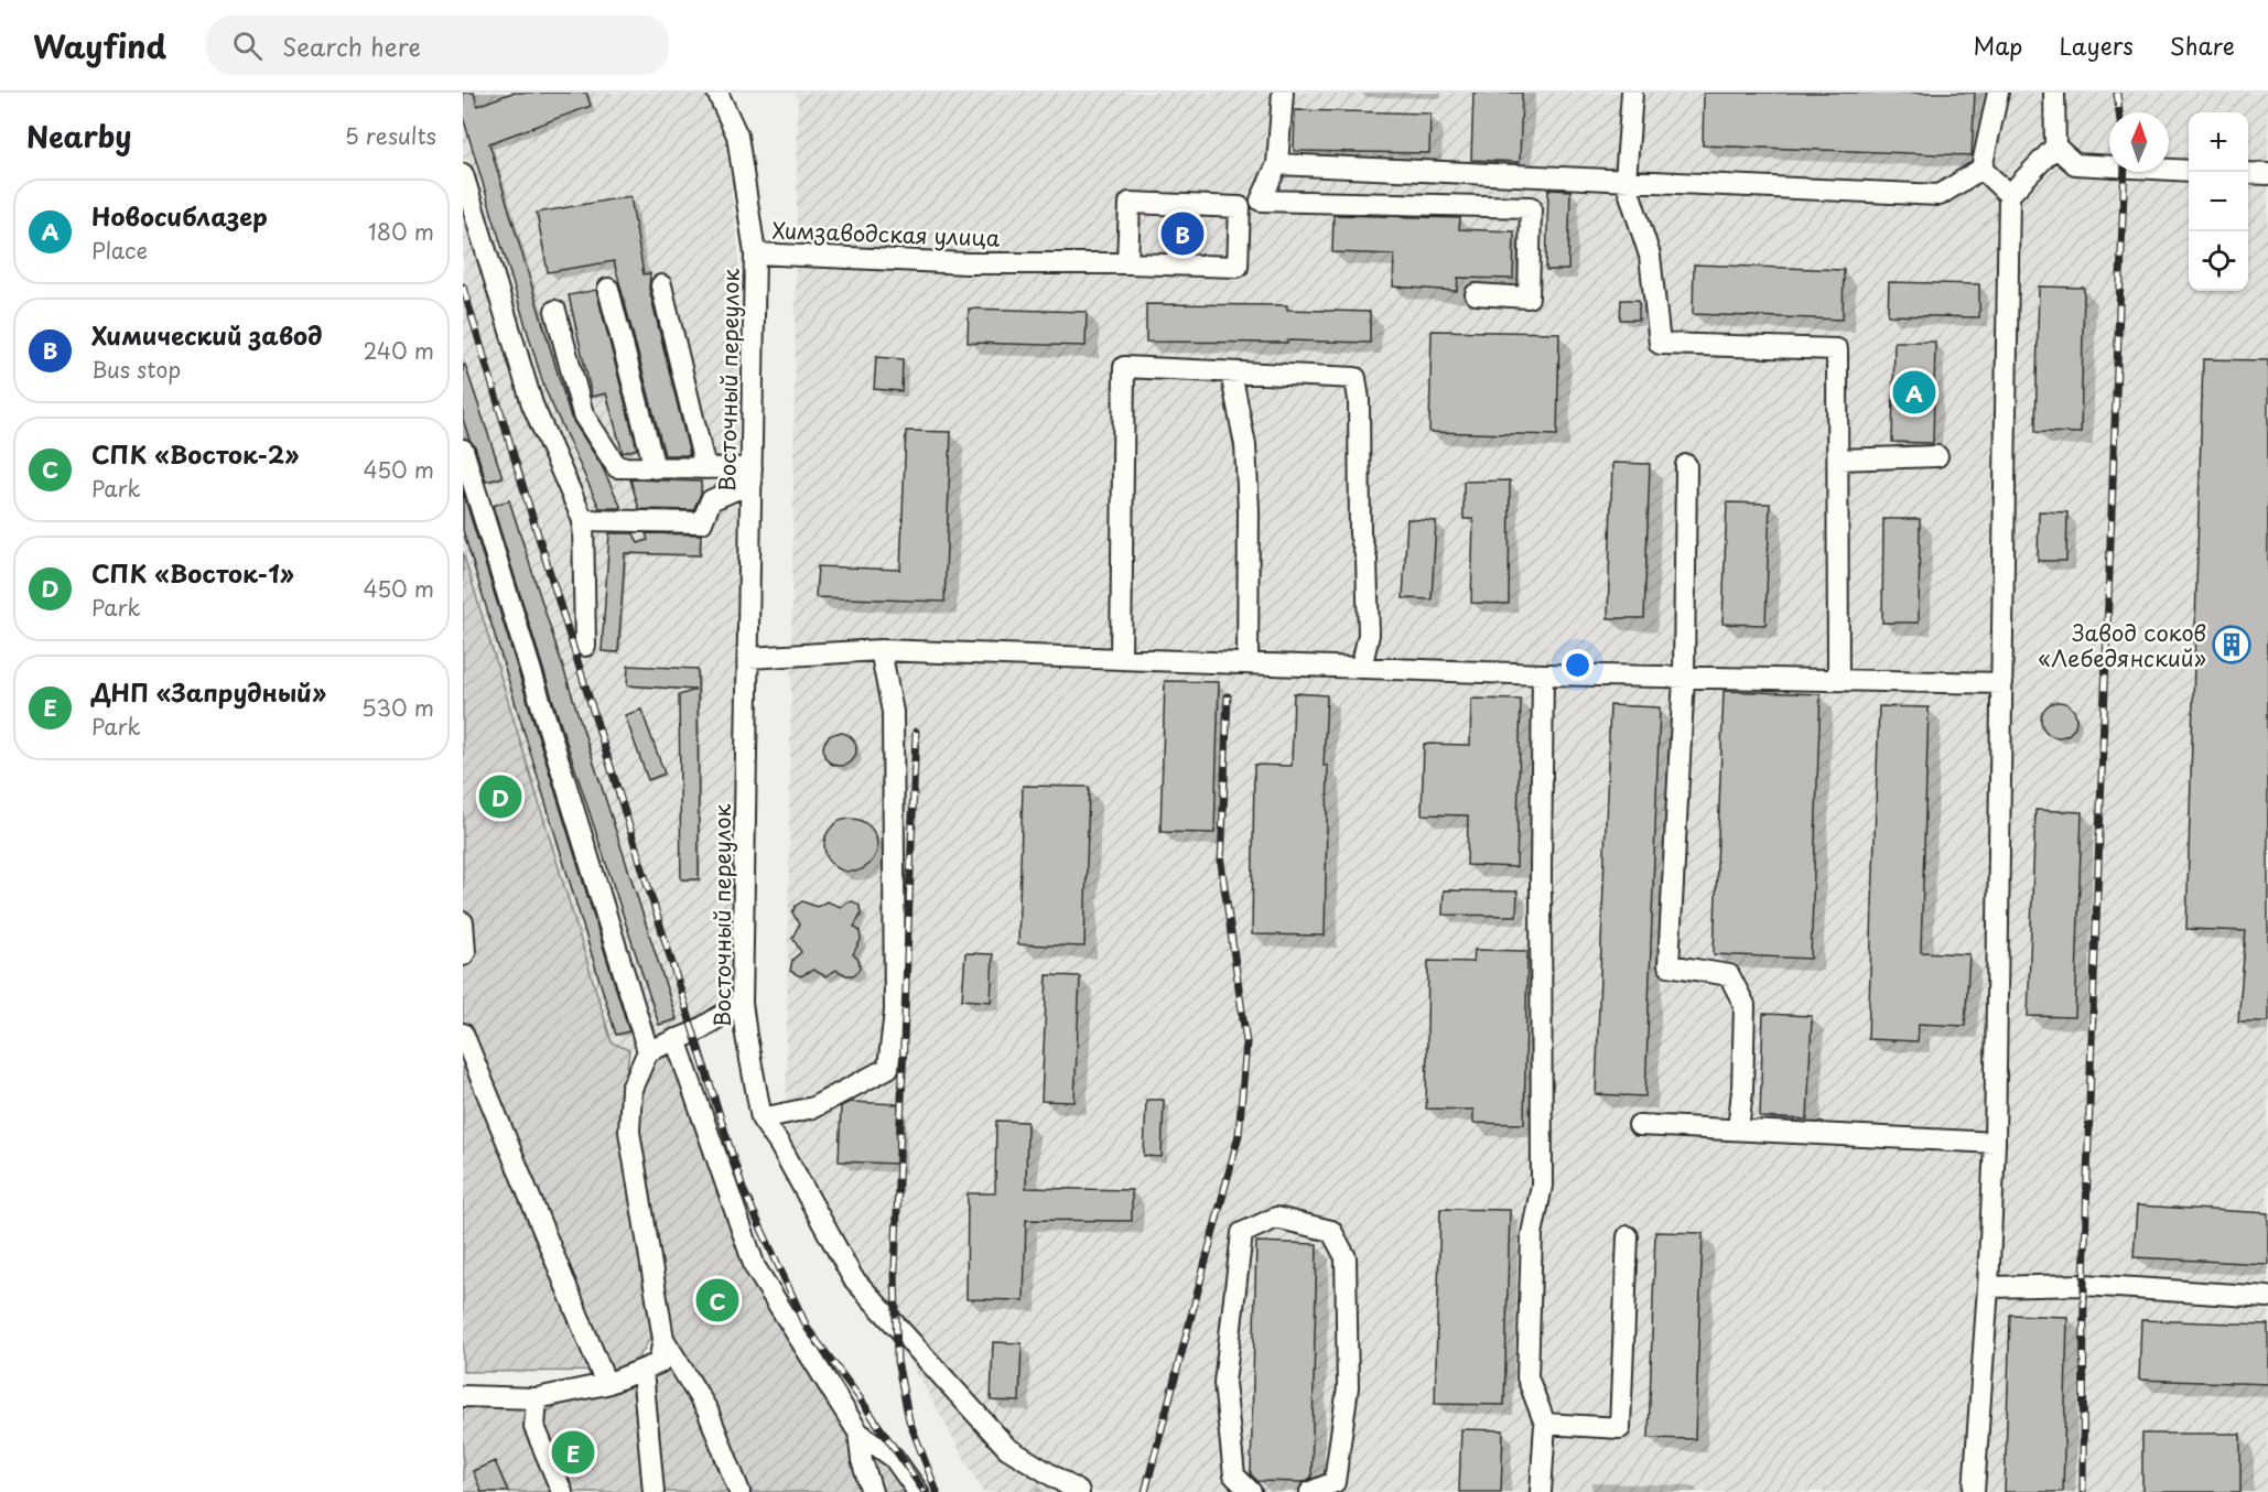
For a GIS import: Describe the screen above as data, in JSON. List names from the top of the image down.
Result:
{
  "streets": {
    "street": ["Химзаводская улица", "Восточный переулок"]
  },
  "crossings": [
    ["Химзаводская улица", "Восточный переулок"]
  ],
  "places": {
    "building": ["Завод соков «Лебедянский»"]
  },
  "north": "top",
  "page": {
    "header": "Wayfind",
    "search": "Search here",
    "nav": ["Map", "Layers", "Share"],
    "heading": ["Nearby", "5 results"],
    "map_buttons": ["+", "−"],
    "list": [
      {
        "mark": "A",
        "name": "Новосиблазер",
        "note": "Place",
        "value": "180 m"
      },
      {
        "mark": "B",
        "name": "Химический завод",
        "note": "Bus stop",
        "value": "240 m"
      },
      {
        "mark": "C",
        "name": "СПК «Восток-2»",
        "note": "Park",
        "value": "450 m"
      },
      {
        "mark": "D",
        "name": "СПК «Восток-1»",
        "note": "Park",
        "value": "450 m"
      },
      {
        "mark": "E",
        "name": "ДНП «Запрудный»",
        "note": "Park",
        "value": "530 m"
      }
    ],
    "pins": [
      "B",
      "A",
      "D",
      "C",
      "E"
    ]
  }
}
